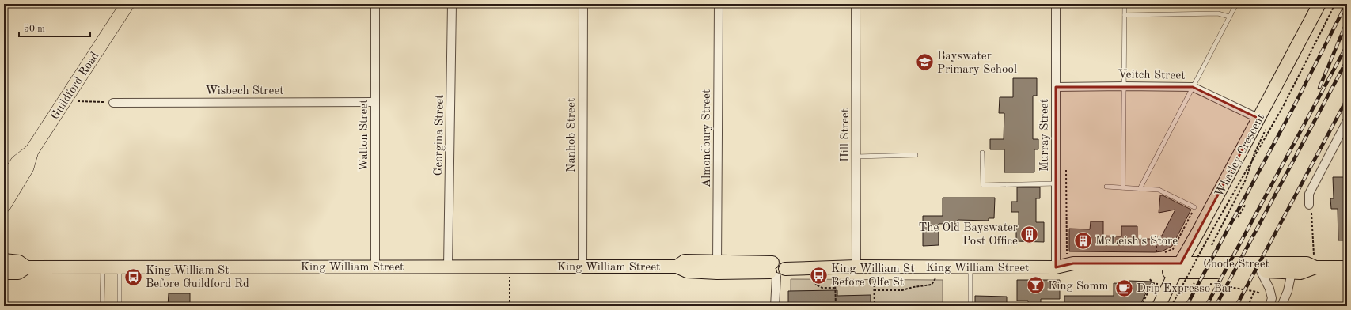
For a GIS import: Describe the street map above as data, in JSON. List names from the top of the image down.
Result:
{
  "streets": {
    "highway": ["Guildford Road"],
    "main road": ["Whatley Crescent", "Coode Street", "King William Street"],
    "street": [
      "Veitch Street",
      "Wisbech Street",
      "Walton Street",
      "Georgina Street",
      "Nanhob Street",
      "Hill Street",
      "Murray Street",
      "Almondbury Street"
    ]
  },
  "crossings": [
    ["Veitch Street", "Murray Street"],
    ["Veitch Street", "Whatley Crescent"],
    ["Wisbech Street", "Walton Street"],
    ["Walton Street", "King William Street"],
    ["Georgina Street", "King William Street"],
    ["Nanhob Street", "King William Street"],
    ["Hill Street", "King William Street"],
    ["Murray Street", "King William Street"],
    ["Almondbury Street", "King William Street"],
    ["Whatley Crescent", "Coode Street"],
    ["Whatley Crescent", "King William Street"],
    ["Coode Street", "King William Street"]
  ],
  "places": {
    "school or university": ["Bayswater Primary School"],
    "building": ["The Old Bayswater Post Office", "McLeish's Store"],
    "bus stop": ["King William St Before Olfe St", "King William St Before Guildford Rd"],
    "bar": ["King Somm"],
    "cafe": ["Drip Expresso Bar"]
  },
  "scale_bar": "50 m"
}
